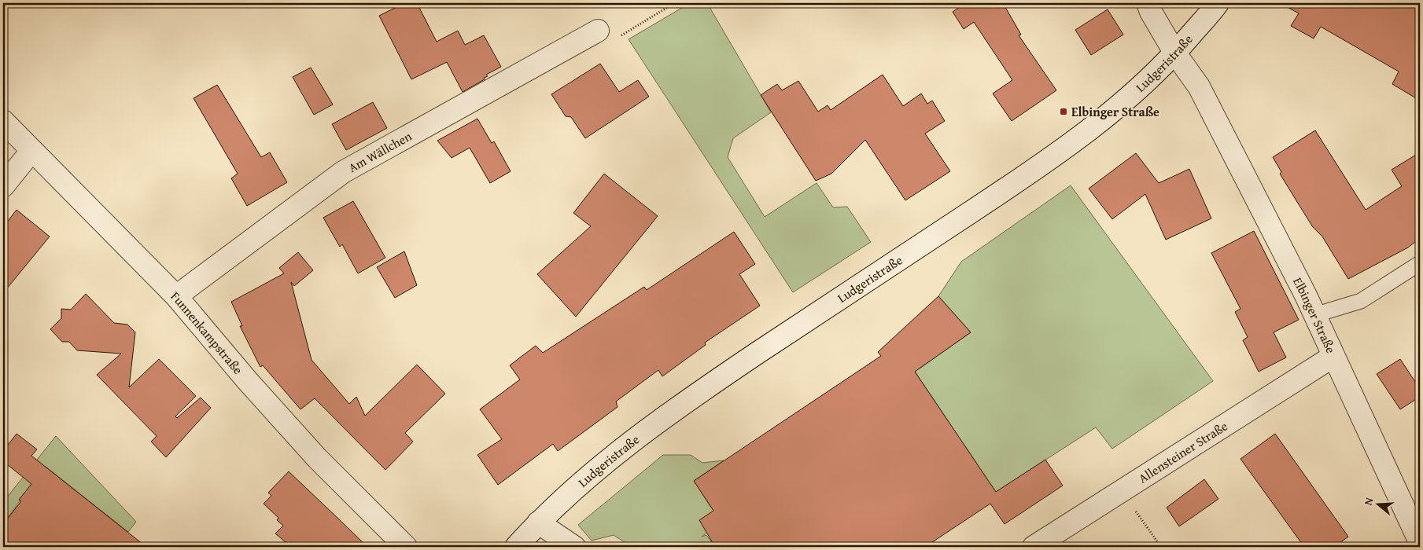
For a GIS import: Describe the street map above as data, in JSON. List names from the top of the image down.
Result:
{
  "streets": {
    "street": [
      "Ludgeristraße",
      "Am Wällchen",
      "Elbinger Straße",
      "Funnenkampstraße",
      "Allensteiner Straße"
    ]
  },
  "crossings": [
    ["Ludgeristraße", "Elbinger Straße"],
    ["Am Wällchen", "Funnenkampstraße"],
    ["Elbinger Straße", "Allensteiner Straße"]
  ],
  "places": {
    "transit": ["Elbinger Straße"]
  },
  "north": "left"
}
